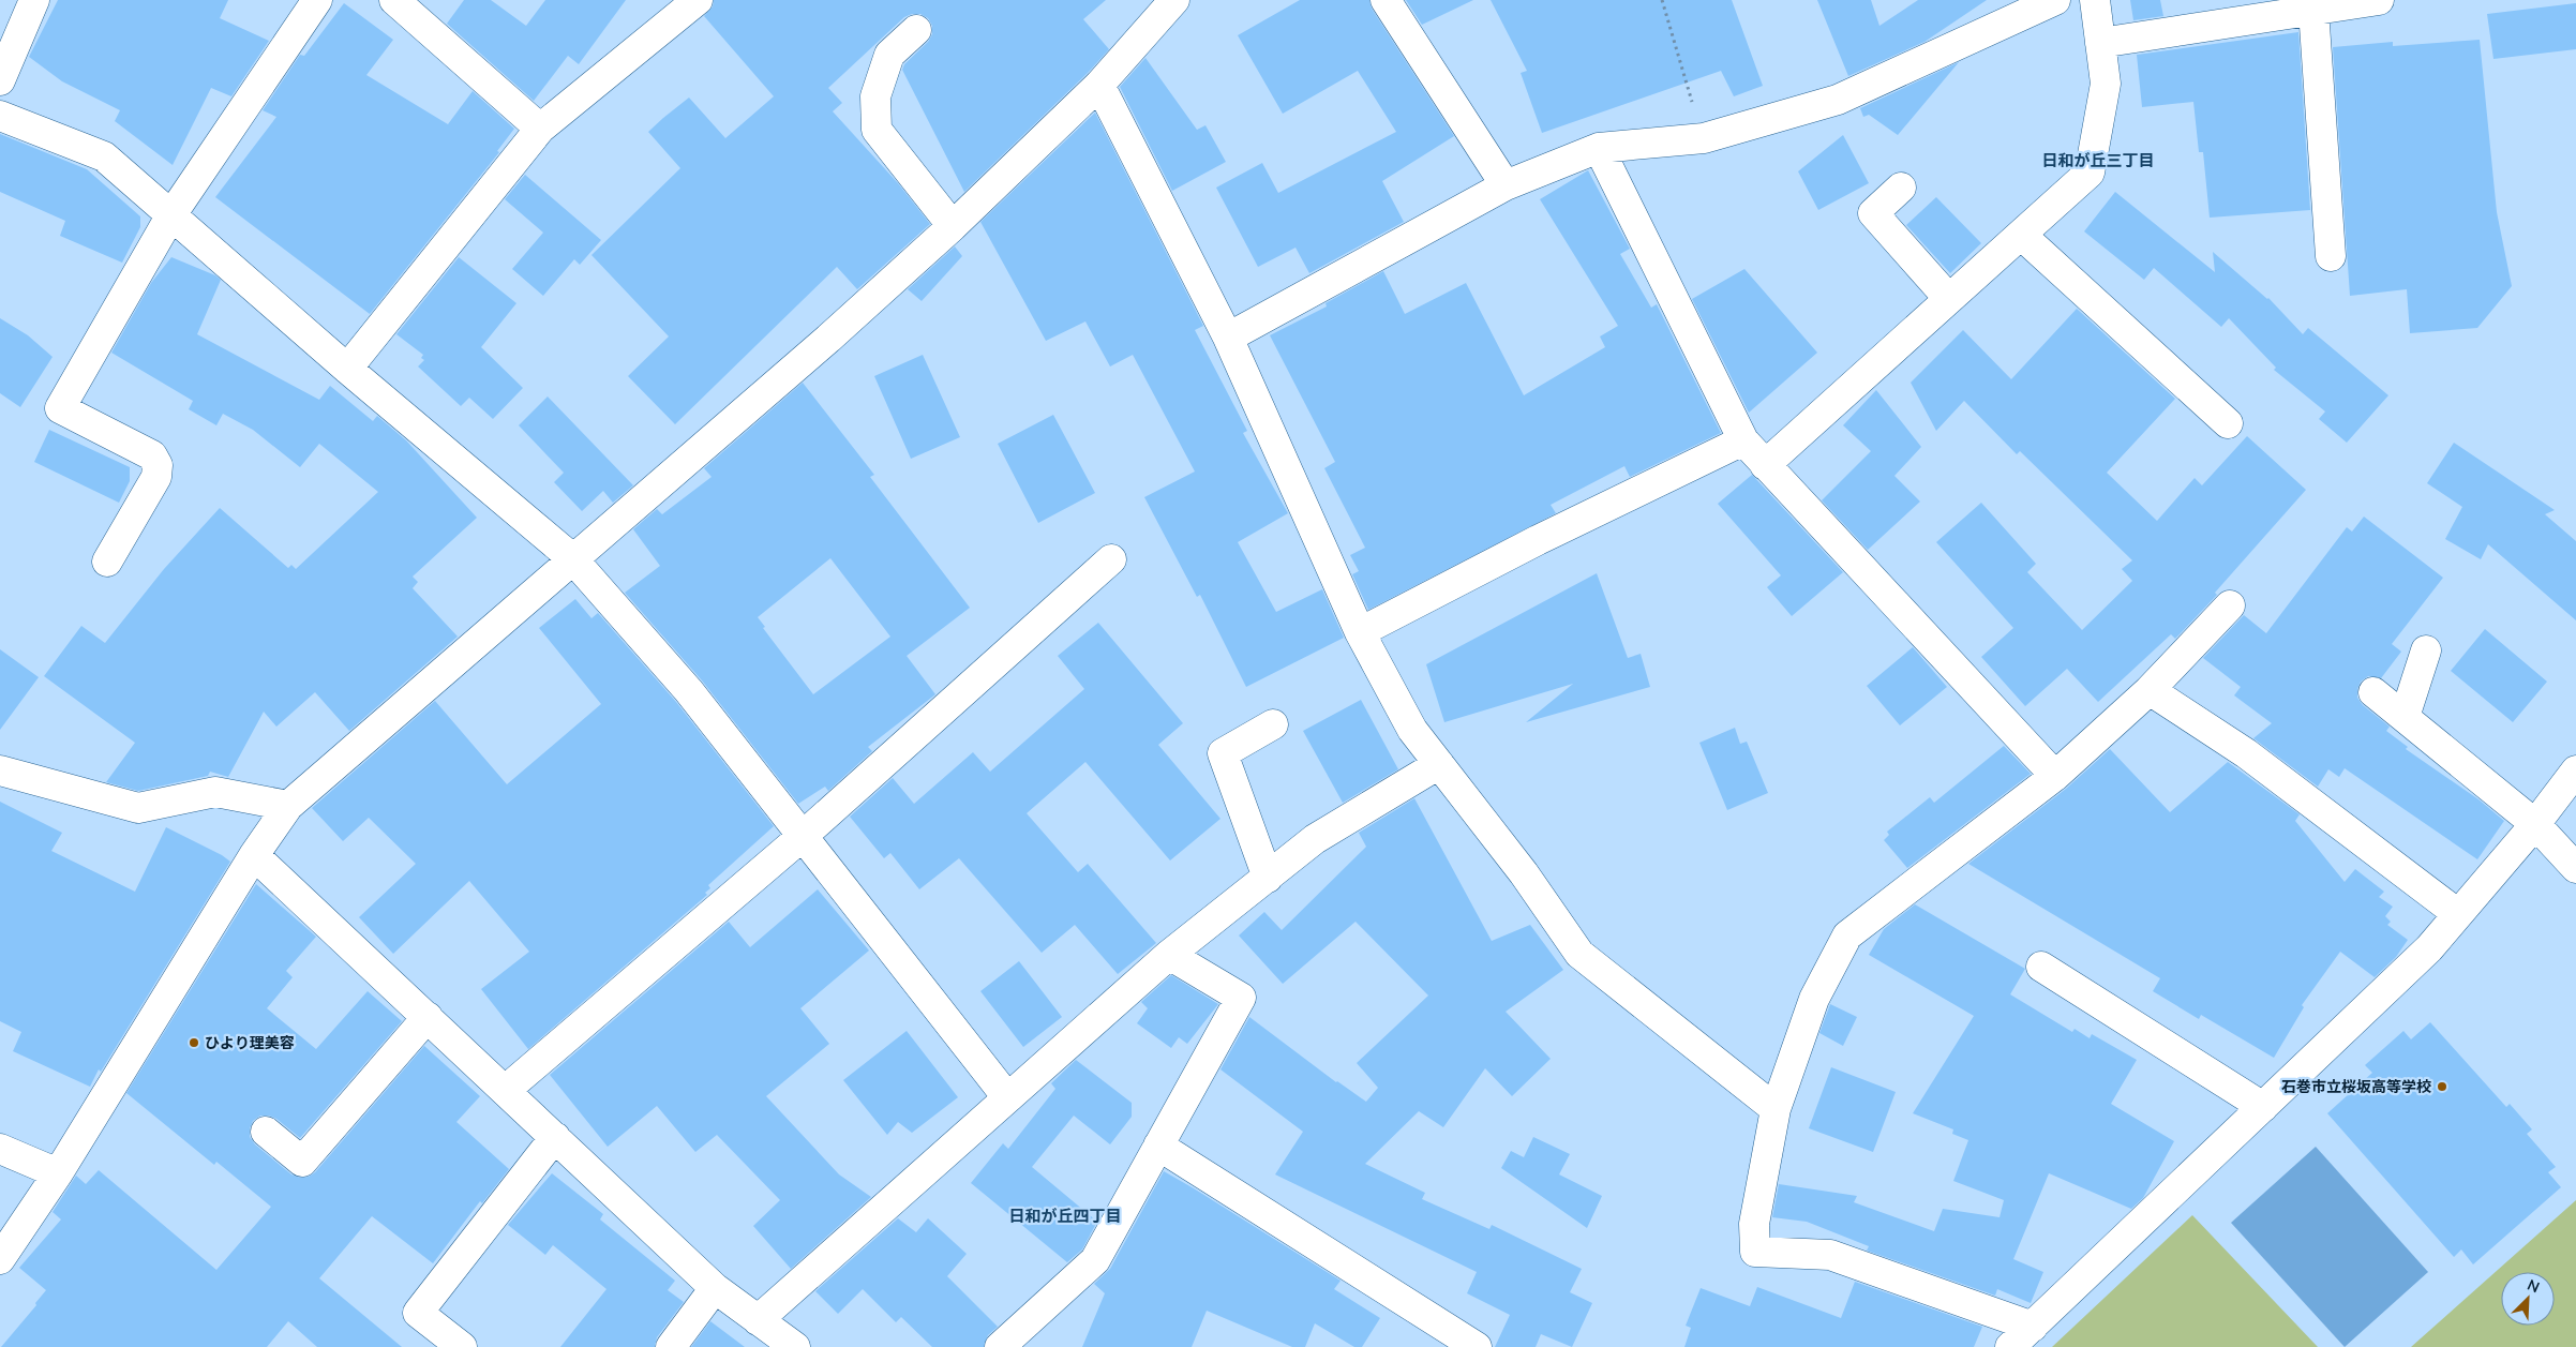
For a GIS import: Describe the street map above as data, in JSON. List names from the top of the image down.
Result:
{
  "districts": ["日和が丘三丁目", "日和が丘四丁目"],
  "places": ["ひより理美容", "石巻市立桜坂高等学校"],
  "north": "top right"
}
